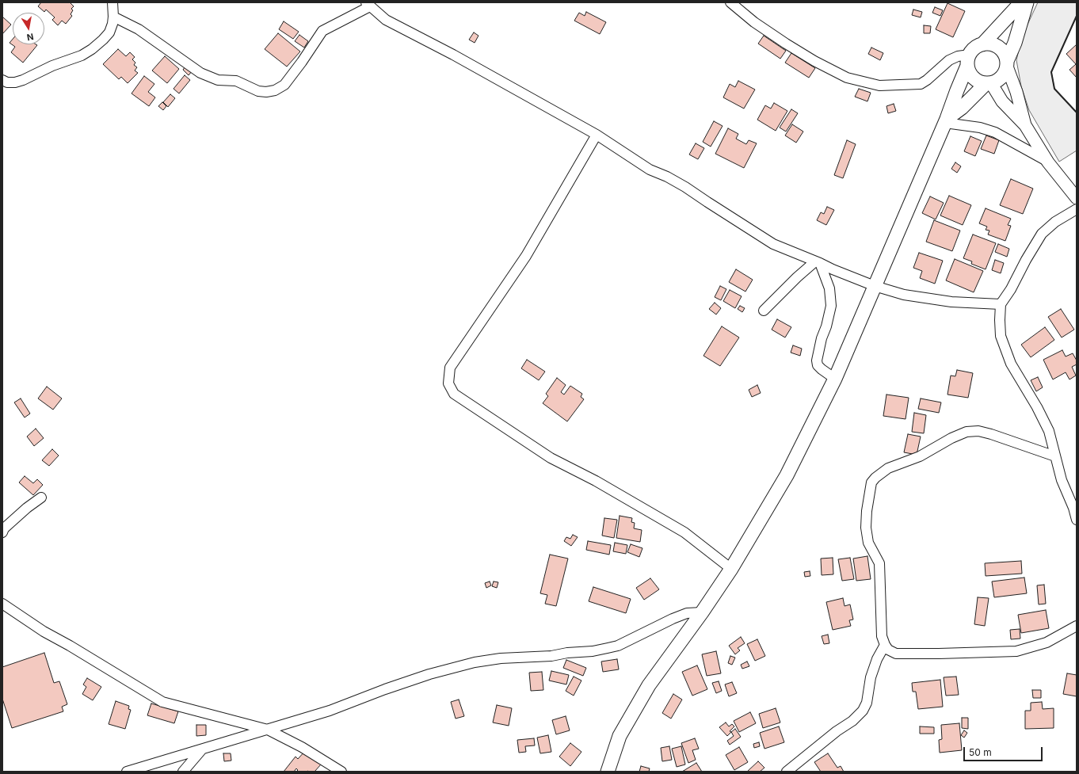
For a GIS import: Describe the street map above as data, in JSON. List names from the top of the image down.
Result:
{
  "scale_bar": "50 m",
  "north": "bottom"
}
